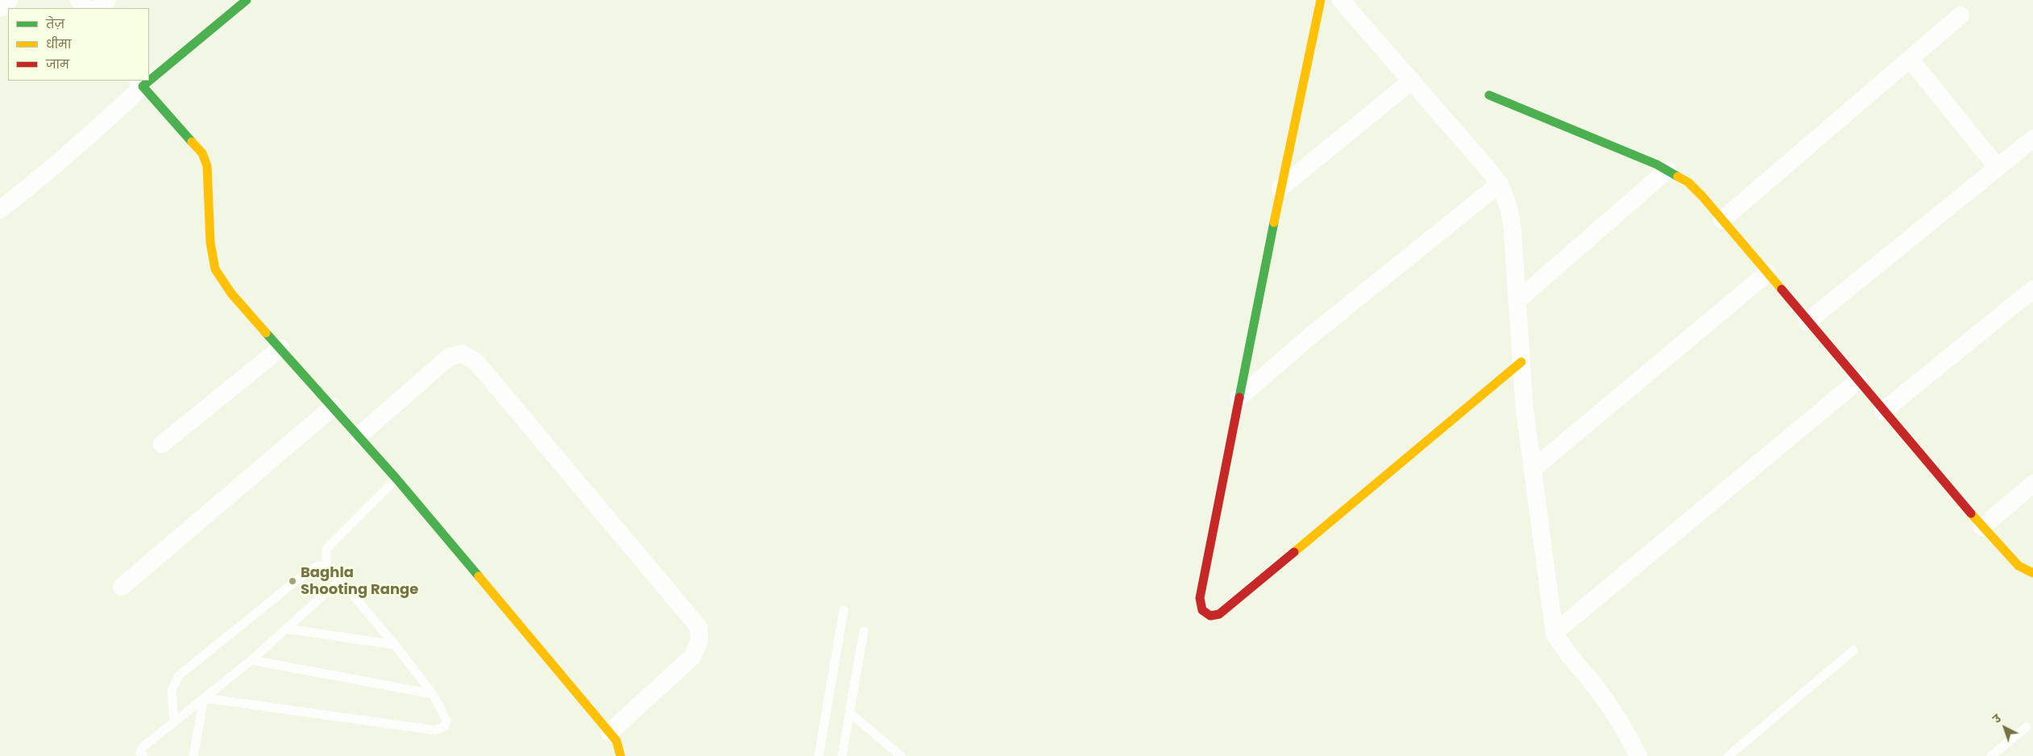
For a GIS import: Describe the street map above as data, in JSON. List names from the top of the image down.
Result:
{
  "places": ["Baghla Shooting Range"],
  "legend": ["तेज़", "धीमा", "जाम"],
  "north": "top left"
}
